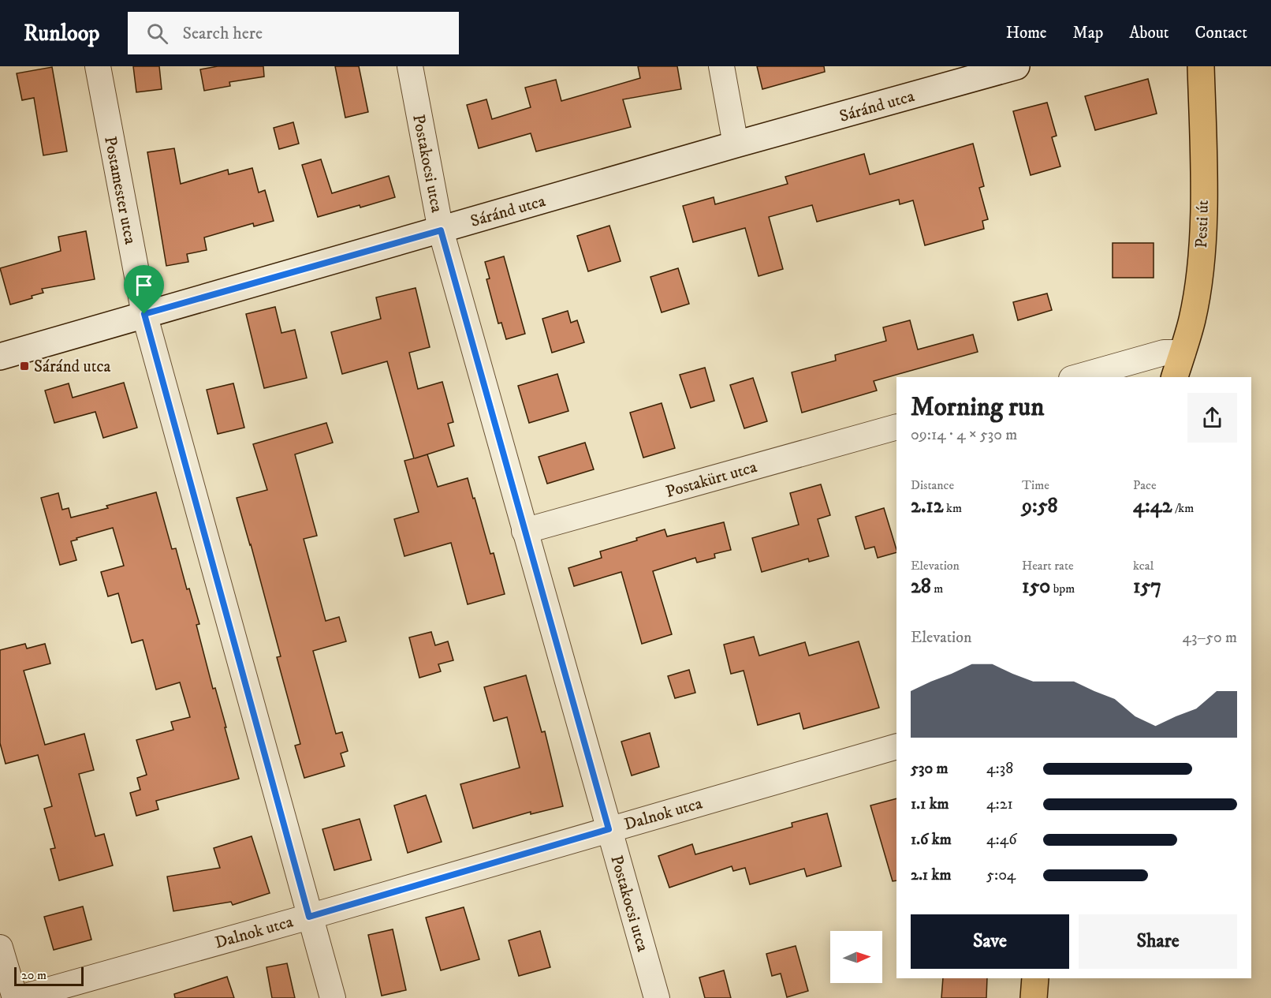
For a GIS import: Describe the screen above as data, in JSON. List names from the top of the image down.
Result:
{
  "streets": {
    "main road": ["Pesti út"],
    "street": [
      "Sáránd utca",
      "Postakocsi utca",
      "Postamester utca",
      "Postakürt utca",
      "Dalnok utca"
    ]
  },
  "crossings": [
    ["Sáránd utca", "Postakocsi utca"],
    ["Sáránd utca", "Postamester utca"],
    ["Postakocsi utca", "Postakürt utca"],
    ["Postakocsi utca", "Dalnok utca"],
    ["Postamester utca", "Dalnok utca"]
  ],
  "places": {
    "transit": ["Sáránd utca"]
  },
  "scale_bar": "20 m",
  "north": "right",
  "page": {
    "header": "Runloop",
    "search": "Search here",
    "nav": [
      "Home",
      "Map",
      "About",
      "Contact"
    ],
    "heading": ["Morning run", "09:14 · 4 × 530 m"],
    "stats": [
      ["Distance", "2.12 km"],
      ["Time", "9:58"],
      ["Pace", "4:42 /km"],
      ["Elevation", "28 m"],
      ["Heart rate", "150 bpm"],
      ["kcal", "157"]
    ],
    "chart": ["Elevation", "43–50 m"],
    "list": [
      {
        "name": "530 m",
        "note": "4:38"
      },
      {
        "name": "1.1 km",
        "note": "4:21"
      },
      {
        "name": "1.6 km",
        "note": "4:46"
      },
      {
        "name": "2.1 km",
        "note": "5:04"
      }
    ],
    "buttons": ["Save", "Share"],
    "scale": "20 m"
  }
}
